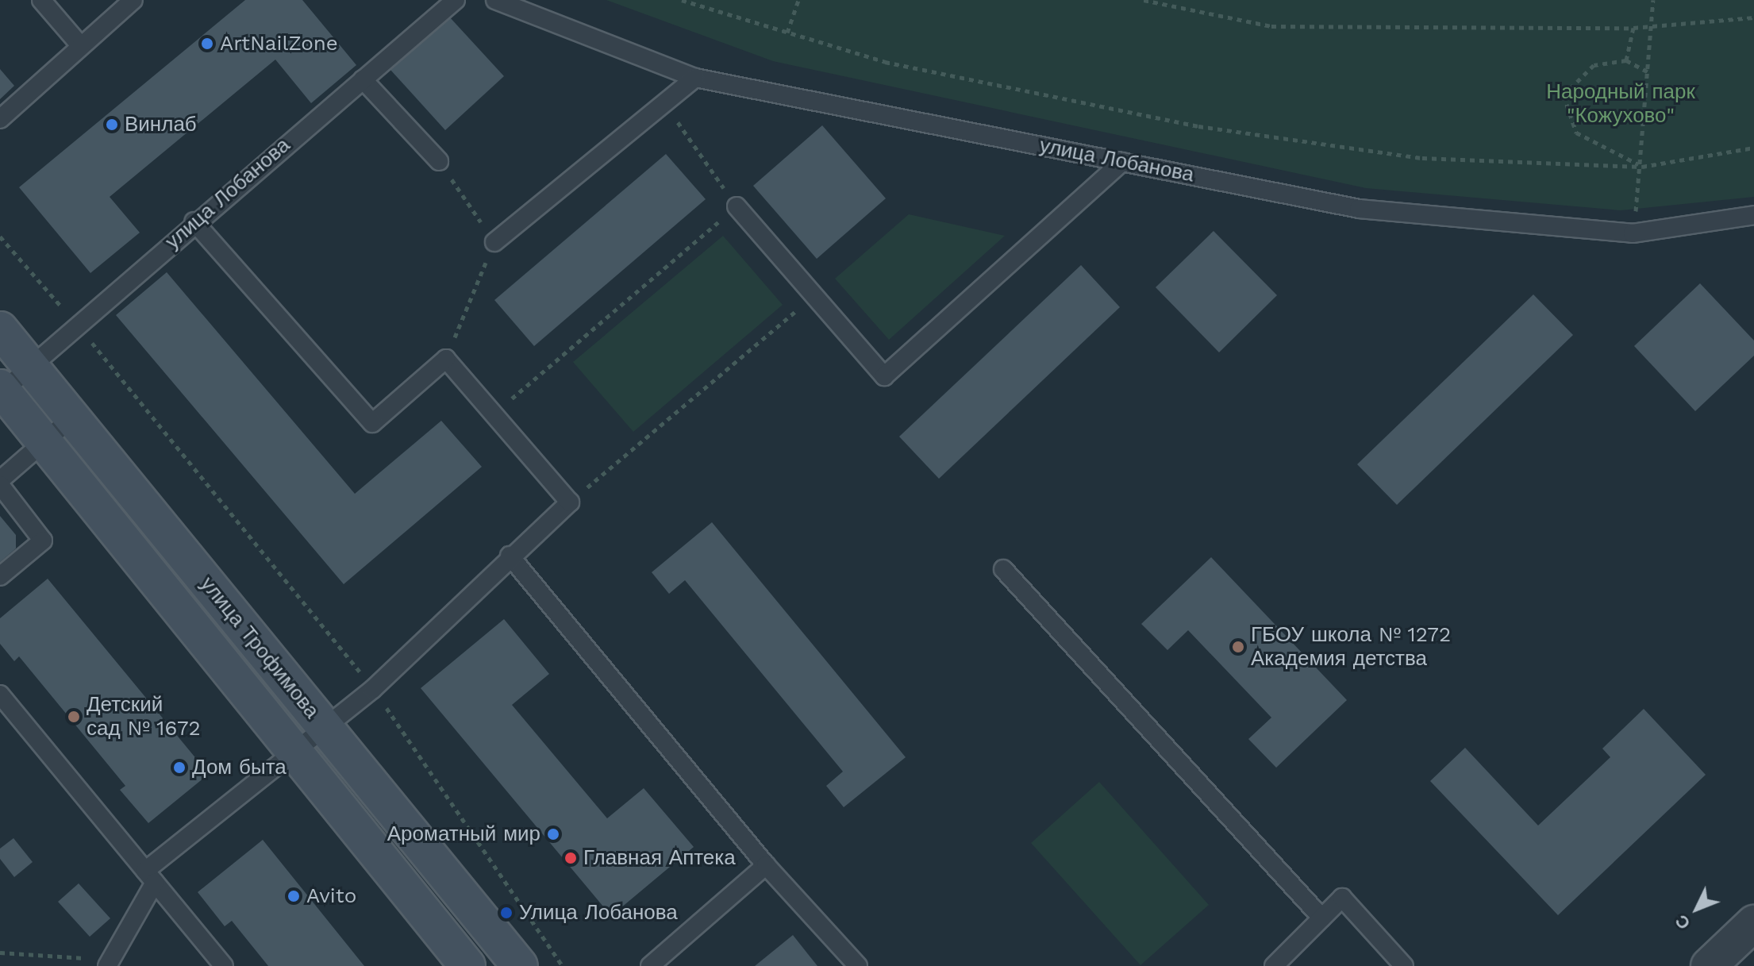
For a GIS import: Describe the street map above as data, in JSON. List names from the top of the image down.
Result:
{
  "streets": {
    "main road": ["улица Трофимова"],
    "lane": ["улица Лобанова"]
  },
  "crossings": [
    ["улица Лобанова", "улица Трофимова"]
  ],
  "parks": ["Народный парк \"Кожухово\""],
  "places": [
    "ArtNailZone",
    "Винлаб",
    "ГБОУ школа № 1272 Академия детства",
    "Детский сад № 1672",
    "Дом быта",
    "Ароматный мир",
    "Главная Аптека",
    "Avito",
    "Улица Лобанова"
  ],
  "north": "bottom left"
}
